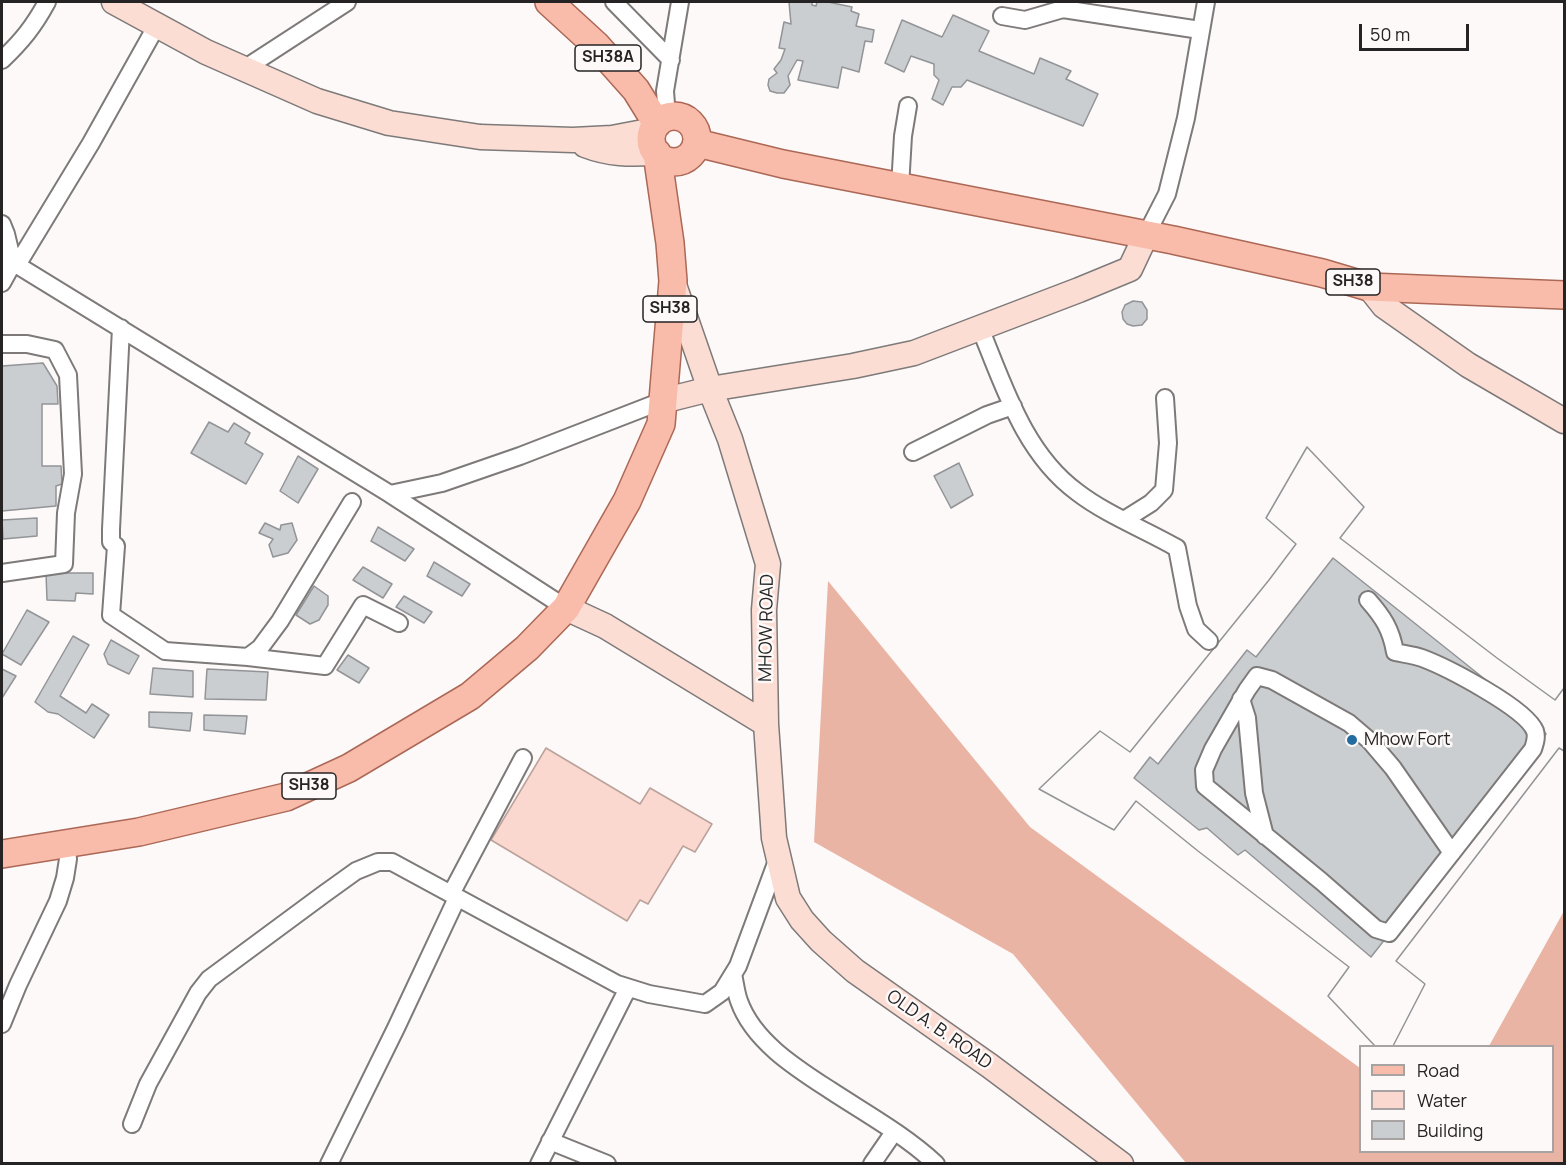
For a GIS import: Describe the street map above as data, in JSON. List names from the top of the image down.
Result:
{
  "streets": {
    "main road": ["SH38A", "SH38"],
    "street": ["MHOW ROAD", "OLD A. B. ROAD"]
  },
  "crossings": [
    ["SH38A", "SH38"],
    ["SH38", "MHOW ROAD"],
    ["MHOW ROAD", "OLD A. B. ROAD"]
  ],
  "places": ["Mhow Fort"],
  "legend": ["Road", "Water", "Building"],
  "scale_bar": "50 m"
}
